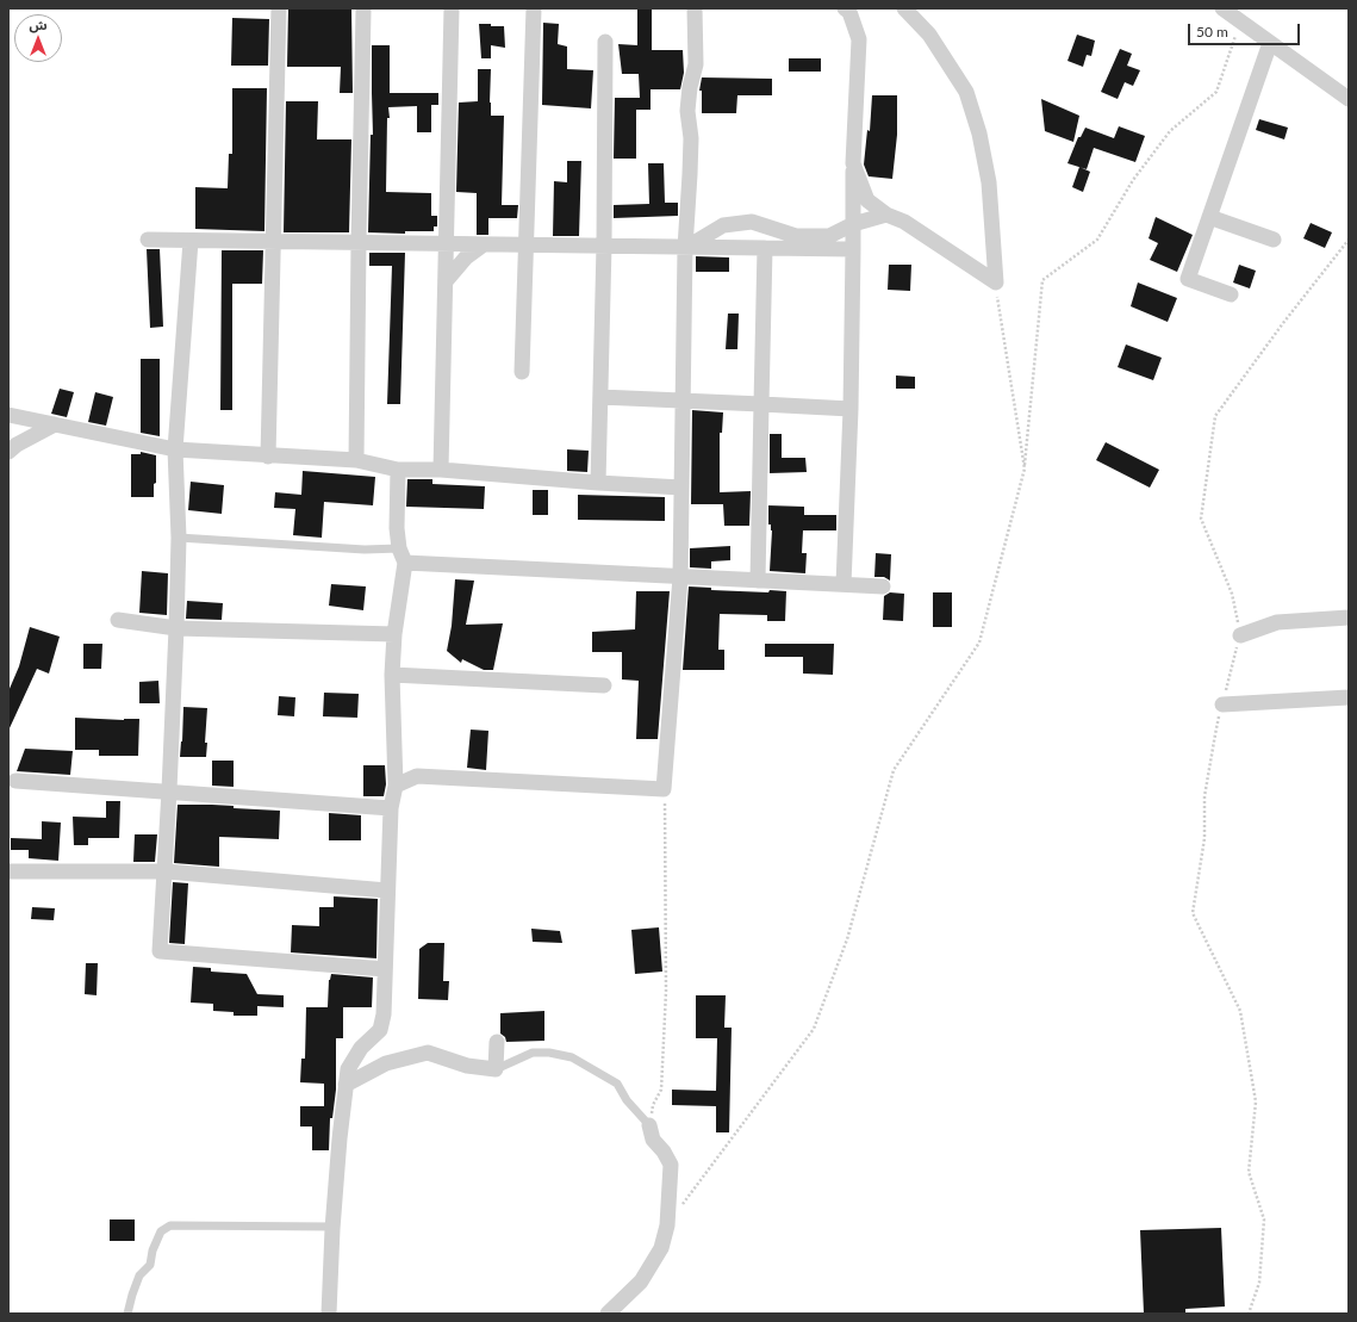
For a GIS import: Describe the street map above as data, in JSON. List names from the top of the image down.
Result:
{
  "scale_bar": "50 m",
  "north": "top"
}
